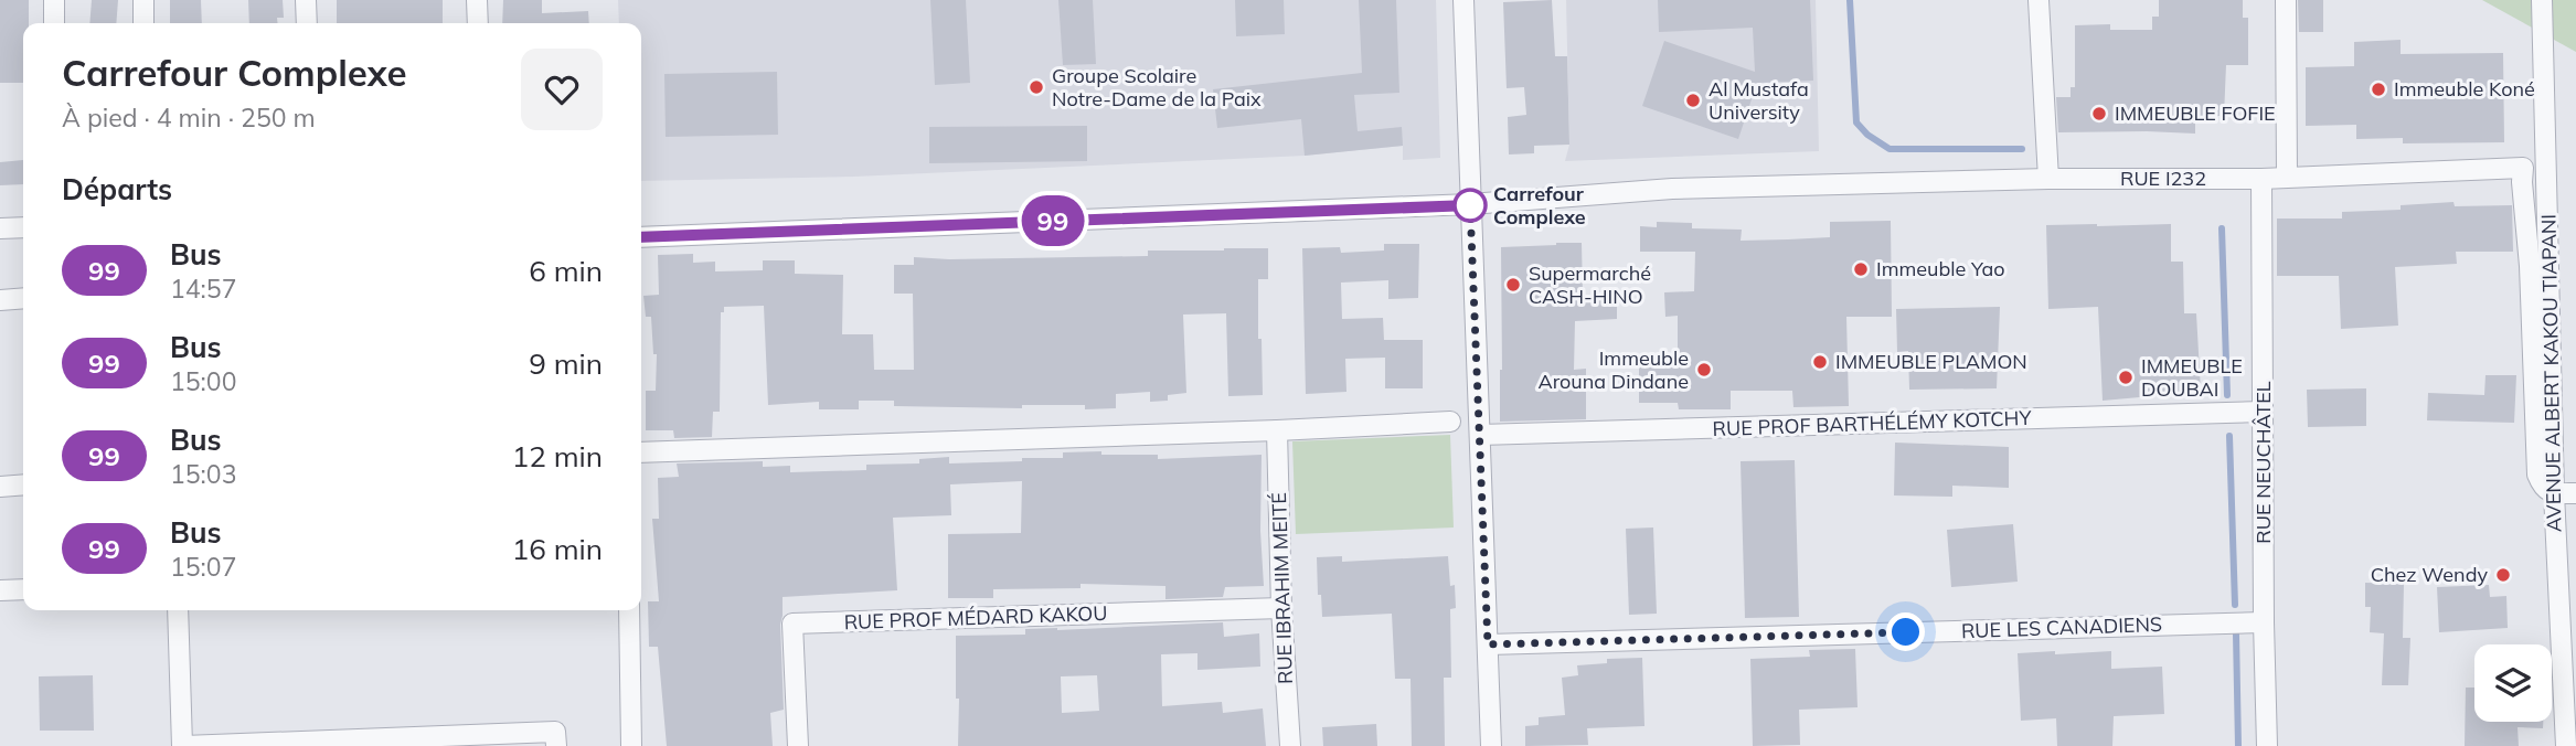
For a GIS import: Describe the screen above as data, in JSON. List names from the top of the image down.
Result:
{
  "streets": {
    "street": [
      "RUE I232",
      "AVENUE ALBERT KAKOU TIAPANI",
      "RUE PROF BARTHÉLÉMY KOTCHY",
      "RUE NEUCHÂTEL",
      "RUE IBRAHIM MEITÉ",
      "RUE PROF MÉDARD KAKOU",
      "RUE LES CANADIENS"
    ]
  },
  "crossings": [
    ["RUE I232", "AVENUE ALBERT KAKOU TIAPANI"],
    ["RUE I232", "RUE NEUCHÂTEL"],
    ["RUE PROF BARTHÉLÉMY KOTCHY", "RUE NEUCHÂTEL"],
    ["RUE NEUCHÂTEL", "RUE LES CANADIENS"],
    ["RUE IBRAHIM MEITÉ", "RUE PROF MÉDARD KAKOU"]
  ],
  "places": [
    "Groupe Scolaire Notre-Dame de la Paix",
    "Immeuble Koné",
    "Al Mustafa University",
    "IMMEUBLE FOFIE",
    "Carrefour Complexe",
    "Immeuble Yao",
    "Supermarché CASH-HINO",
    "IMMEUBLE PLAMON",
    "Immeuble Arouna Dindane",
    "IMMEUBLE DOUBAI",
    "Chez Wendy"
  ],
  "lines": ["bus line 99"],
  "page": {
    "on_map": "99",
    "heading": [
      ["Carrefour Complexe", "À pied · 4 min · 250 m"],
      "Départs"
    ],
    "list": [
      {
        "mark": "99",
        "name": "Bus",
        "note": "14:57",
        "value": "6 min"
      },
      {
        "mark": "99",
        "name": "Bus",
        "note": "15:00",
        "value": "9 min"
      },
      {
        "mark": "99",
        "name": "Bus",
        "note": "15:03",
        "value": "12 min"
      },
      {
        "mark": "99",
        "name": "Bus",
        "note": "15:07",
        "value": "16 min"
      }
    ]
  }
}
